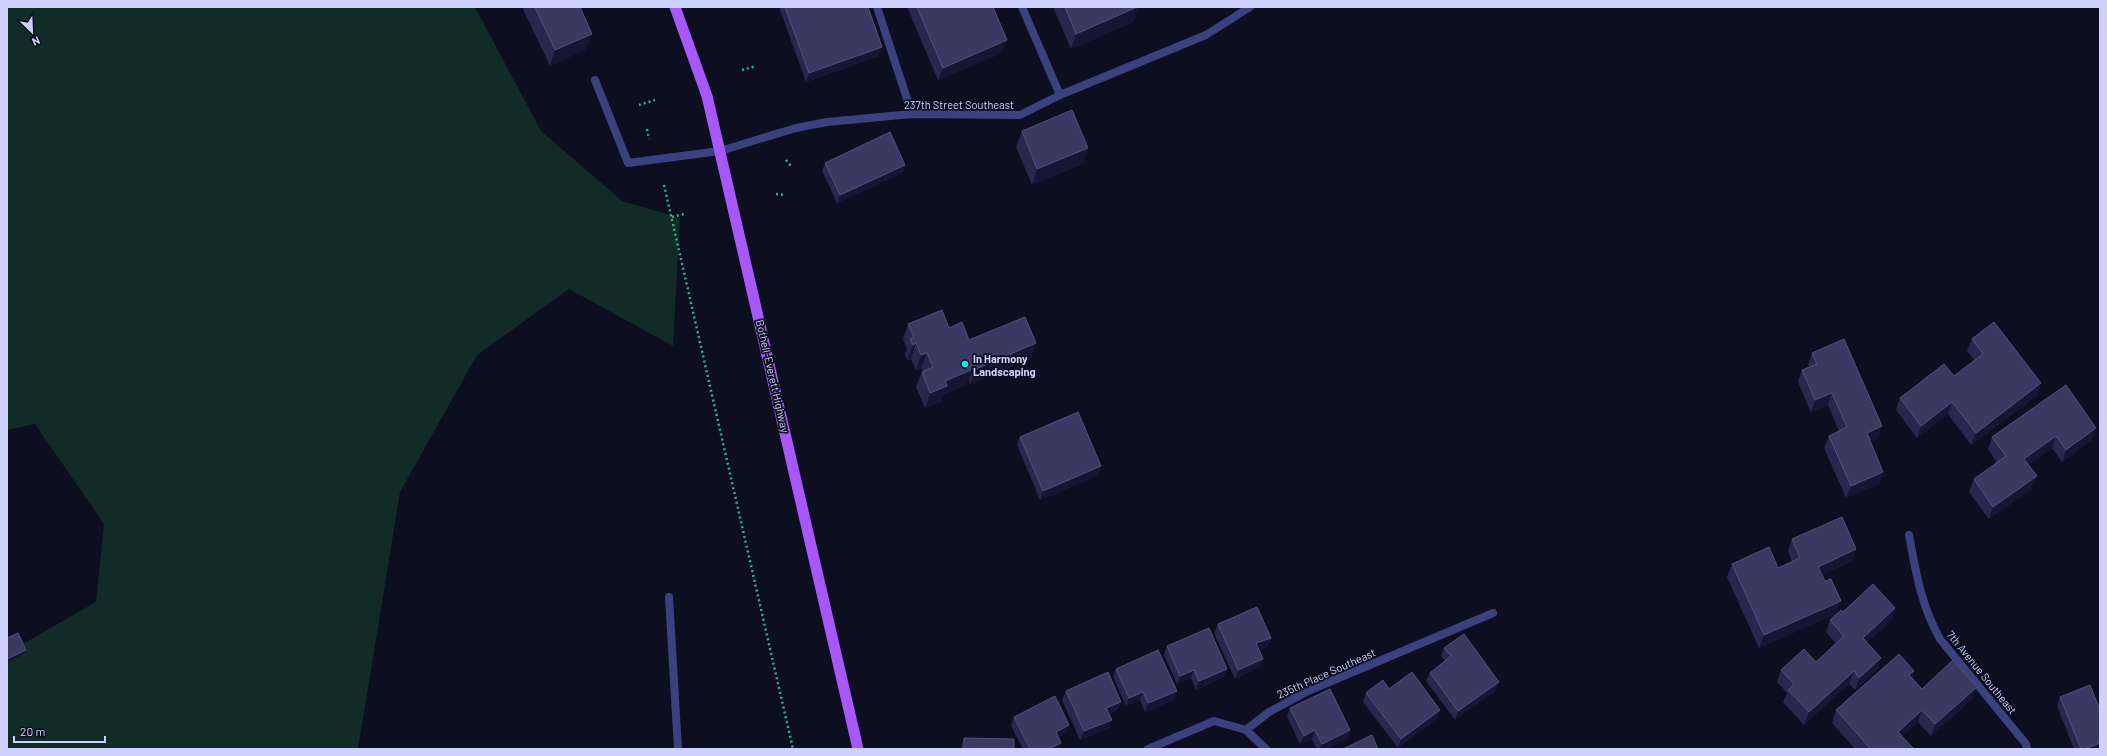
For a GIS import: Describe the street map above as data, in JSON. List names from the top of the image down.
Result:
{
  "streets": {
    "main road": ["Bothell-Everett Highway"],
    "street": ["237th Street Southeast", "7th Avenue Southeast", "235th Place Southeast"]
  },
  "crossings": [
    ["237th Street Southeast", "Bothell-Everett Highway"]
  ],
  "places": ["In Harmony Landscaping"],
  "scale_bar": "20 m",
  "north": "bottom right"
}
